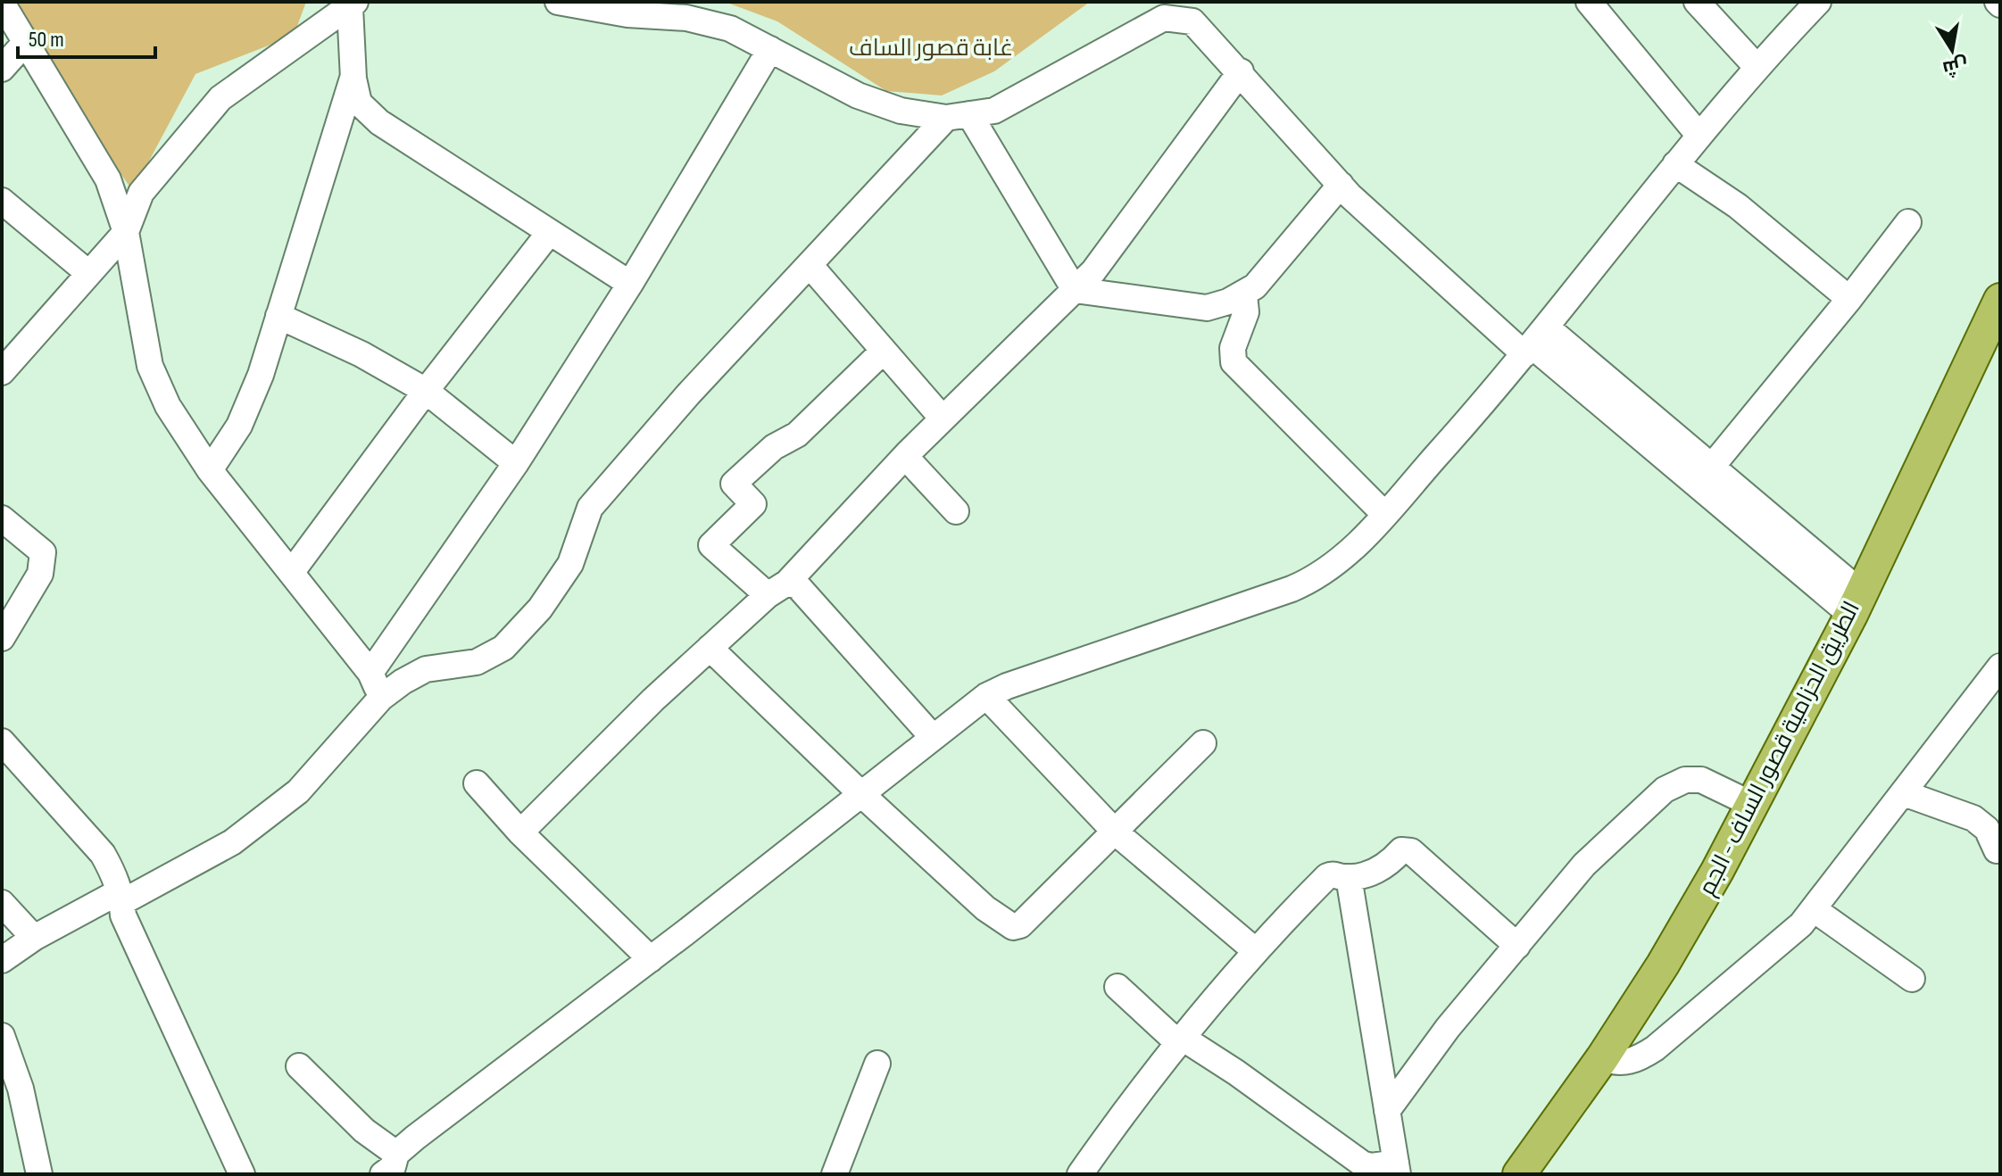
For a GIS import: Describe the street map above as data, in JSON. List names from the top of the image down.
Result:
{
  "streets": {
    "main road": ["الطريق الحزامية قصور الساف - الجم"]
  },
  "parks": ["غابة قصور الساف"],
  "scale_bar": "50 m",
  "north": "bottom"
}
